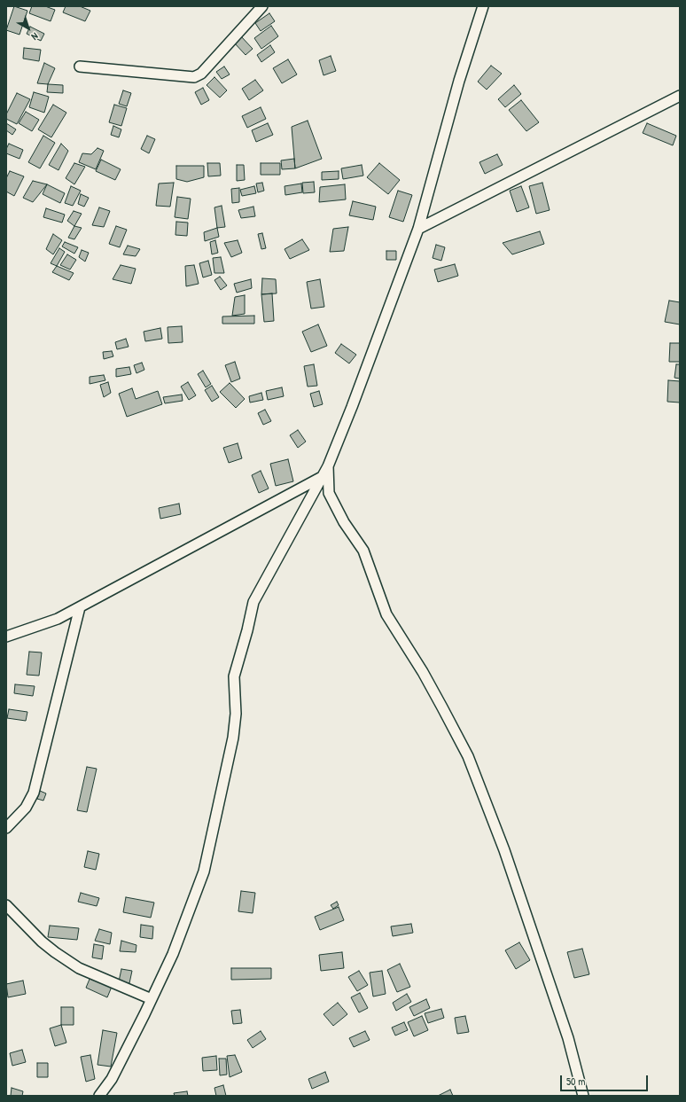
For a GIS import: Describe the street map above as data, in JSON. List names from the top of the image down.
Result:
{
  "scale_bar": "50 m",
  "north": "bottom right"
}
